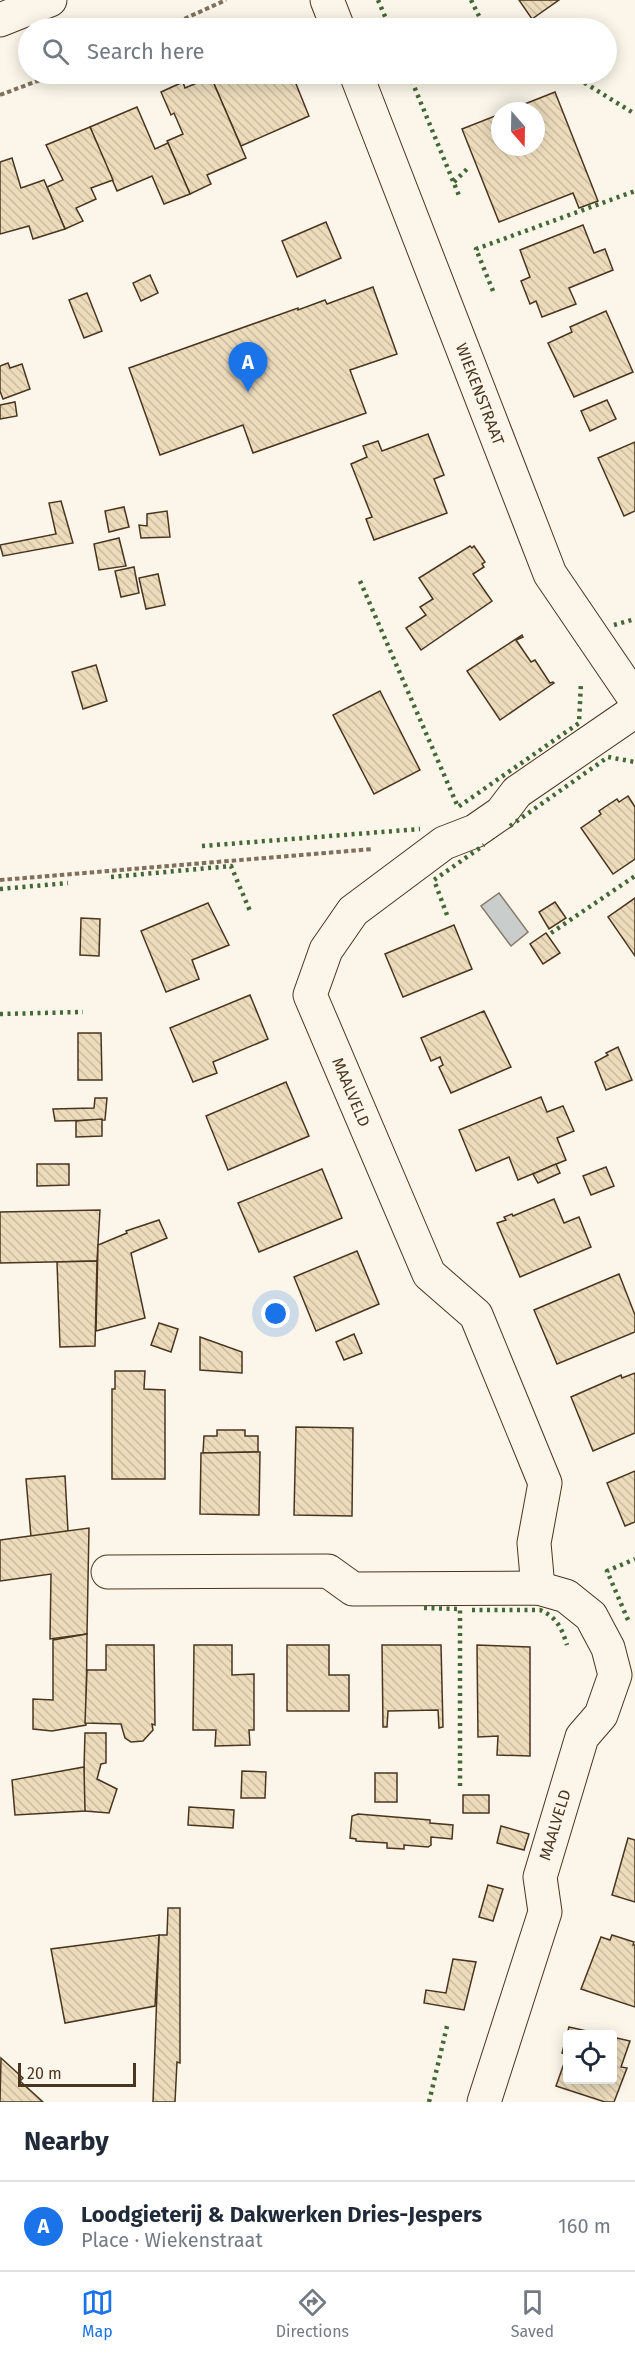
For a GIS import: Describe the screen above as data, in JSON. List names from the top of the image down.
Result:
{
  "streets": {
    "street": ["WIEKENSTRAAT", "MAALVELD"]
  },
  "scale_bar": "20 m",
  "north": "bottom",
  "page": {
    "search": "Search here",
    "pins": "A",
    "scale": "20 m",
    "heading": "Nearby",
    "list": [
      {
        "mark": "A",
        "name": "Loodgieterij & Dakwerken Dries-Jespers",
        "note": "Place · Wiekenstraat",
        "value": "160 m"
      }
    ],
    "nav": ["Map", "Directions", "Saved"]
  }
}
